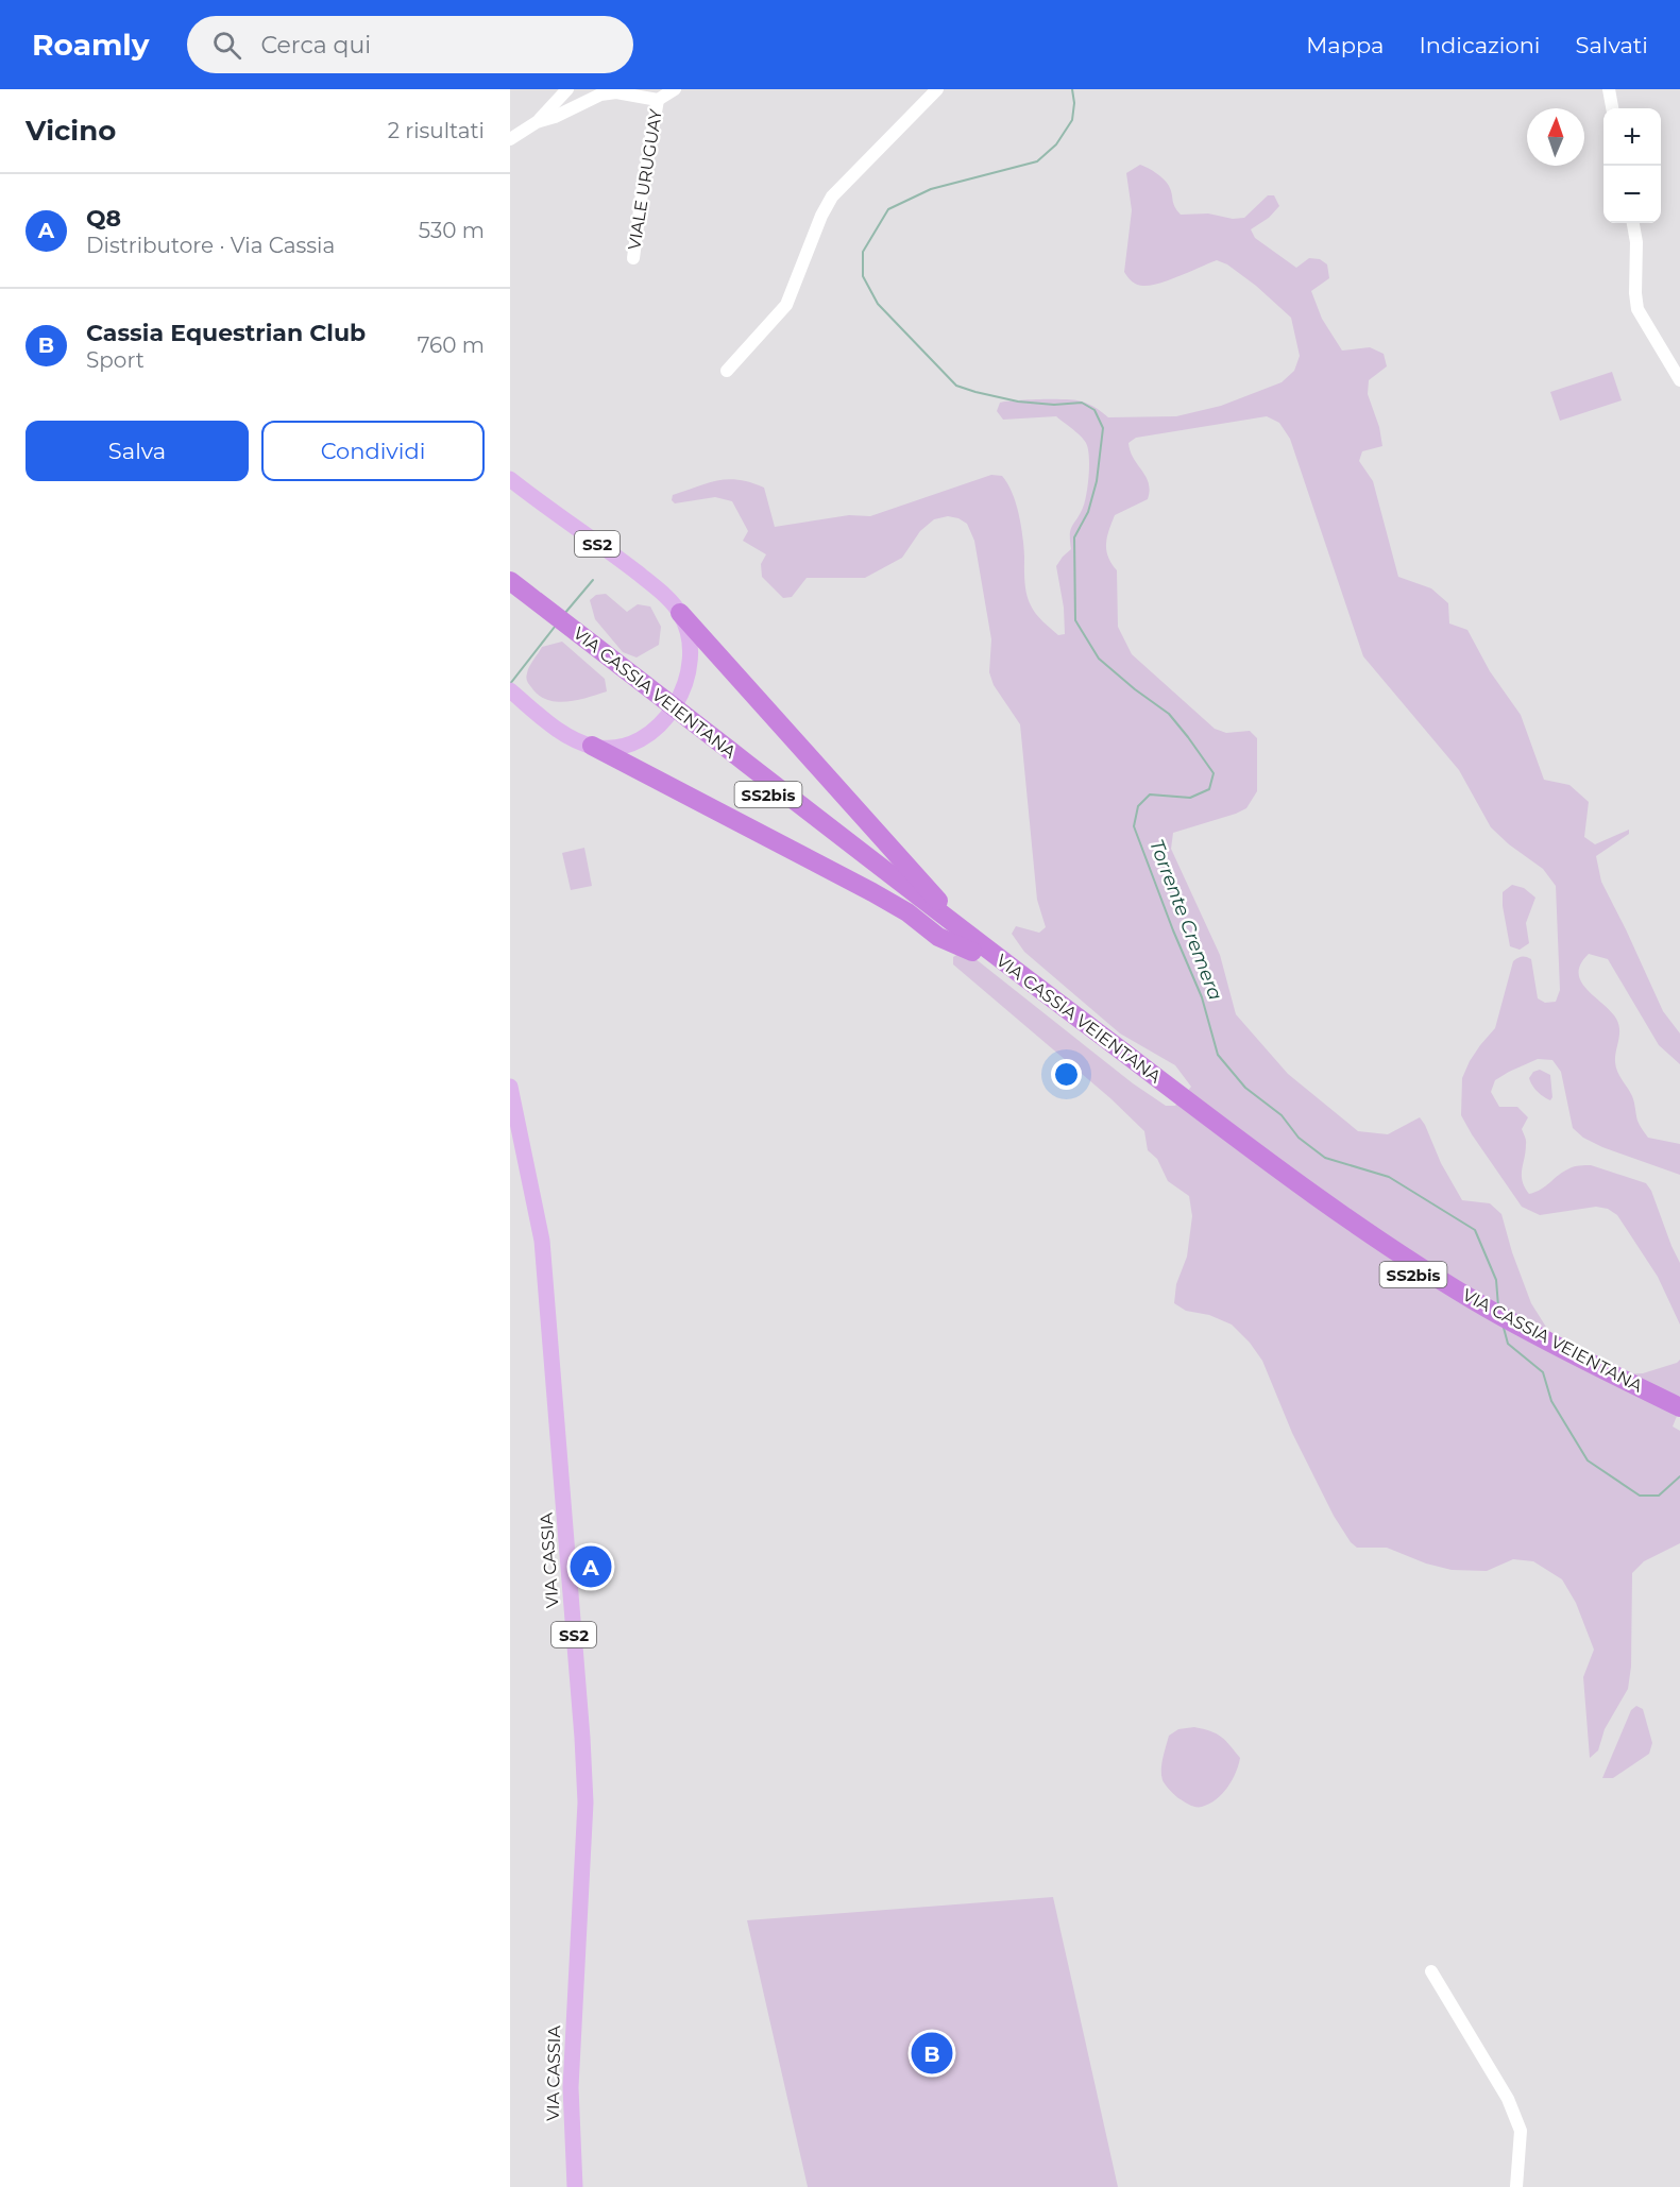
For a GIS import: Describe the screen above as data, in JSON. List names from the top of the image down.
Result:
{
  "streets": {
    "highway": ["VIA CASSIA VEIENTANA", "SS2bis"],
    "main road": ["SS2", "VIA CASSIA"],
    "street": ["VIALE URUGUAY"]
  },
  "water": ["Torrente Cremera"],
  "north": "top",
  "page": {
    "header": "Roamly",
    "search": "Cerca qui",
    "nav": ["Mappa", "Indicazioni", "Salvati"],
    "heading": ["Vicino", "2 risultati"],
    "map_buttons": ["+", "−"],
    "list": [
      {
        "mark": "A",
        "name": "Q8",
        "note": "Distributore · Via Cassia",
        "value": "530 m"
      },
      {
        "mark": "B",
        "name": "Cassia Equestrian Club",
        "note": "Sport",
        "value": "760 m"
      }
    ],
    "buttons": ["Salva", "Condividi"],
    "pins": ["A", "B"]
  }
}
